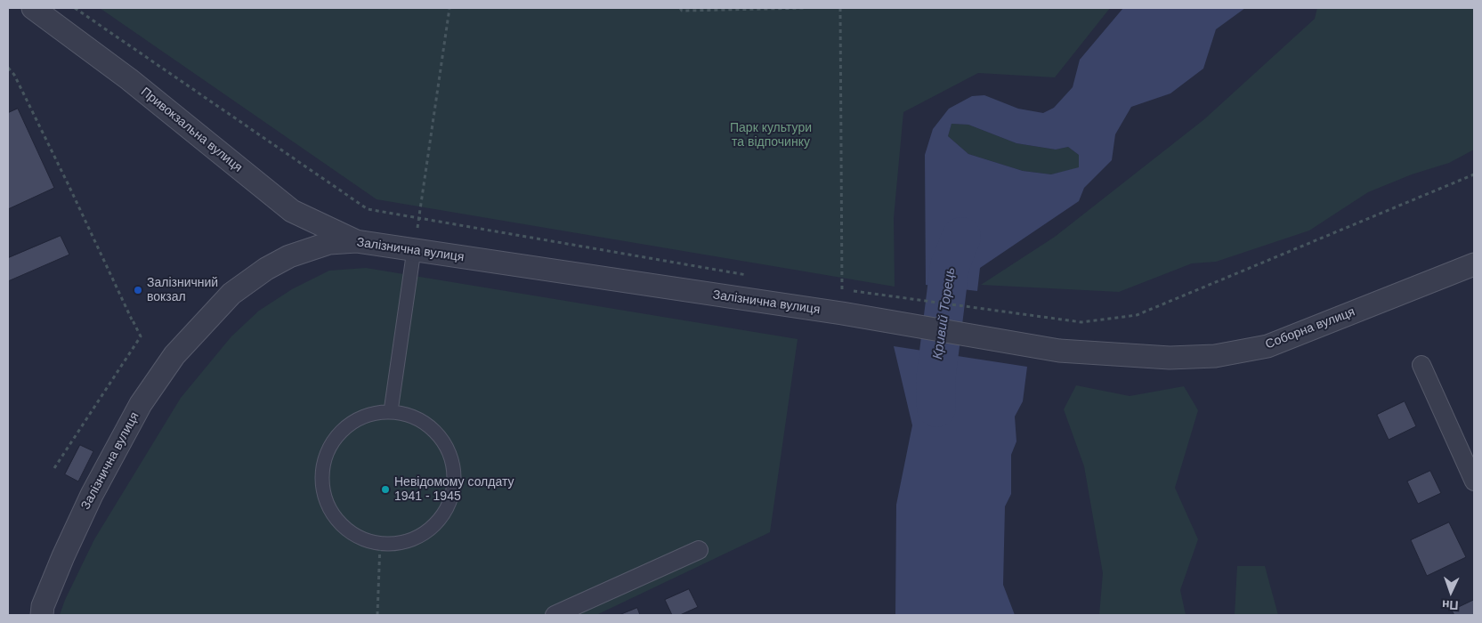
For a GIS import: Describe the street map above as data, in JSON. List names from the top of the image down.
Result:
{
  "streets": {
    "street": ["Привокзальна вулиця", "Залізнична вулиця", "Соборна вулиця"]
  },
  "crossings": [
    ["Привокзальна вулиця", "Залізнична вулиця"],
    ["Залізнична вулиця", "Соборна вулиця"]
  ],
  "water": ["Кривий Торець"],
  "parks": ["Парк культури та відпочинку"],
  "places": ["Залізничний вокзал", "Невідомому солдату 1941 - 1945"],
  "north": "bottom"
}
